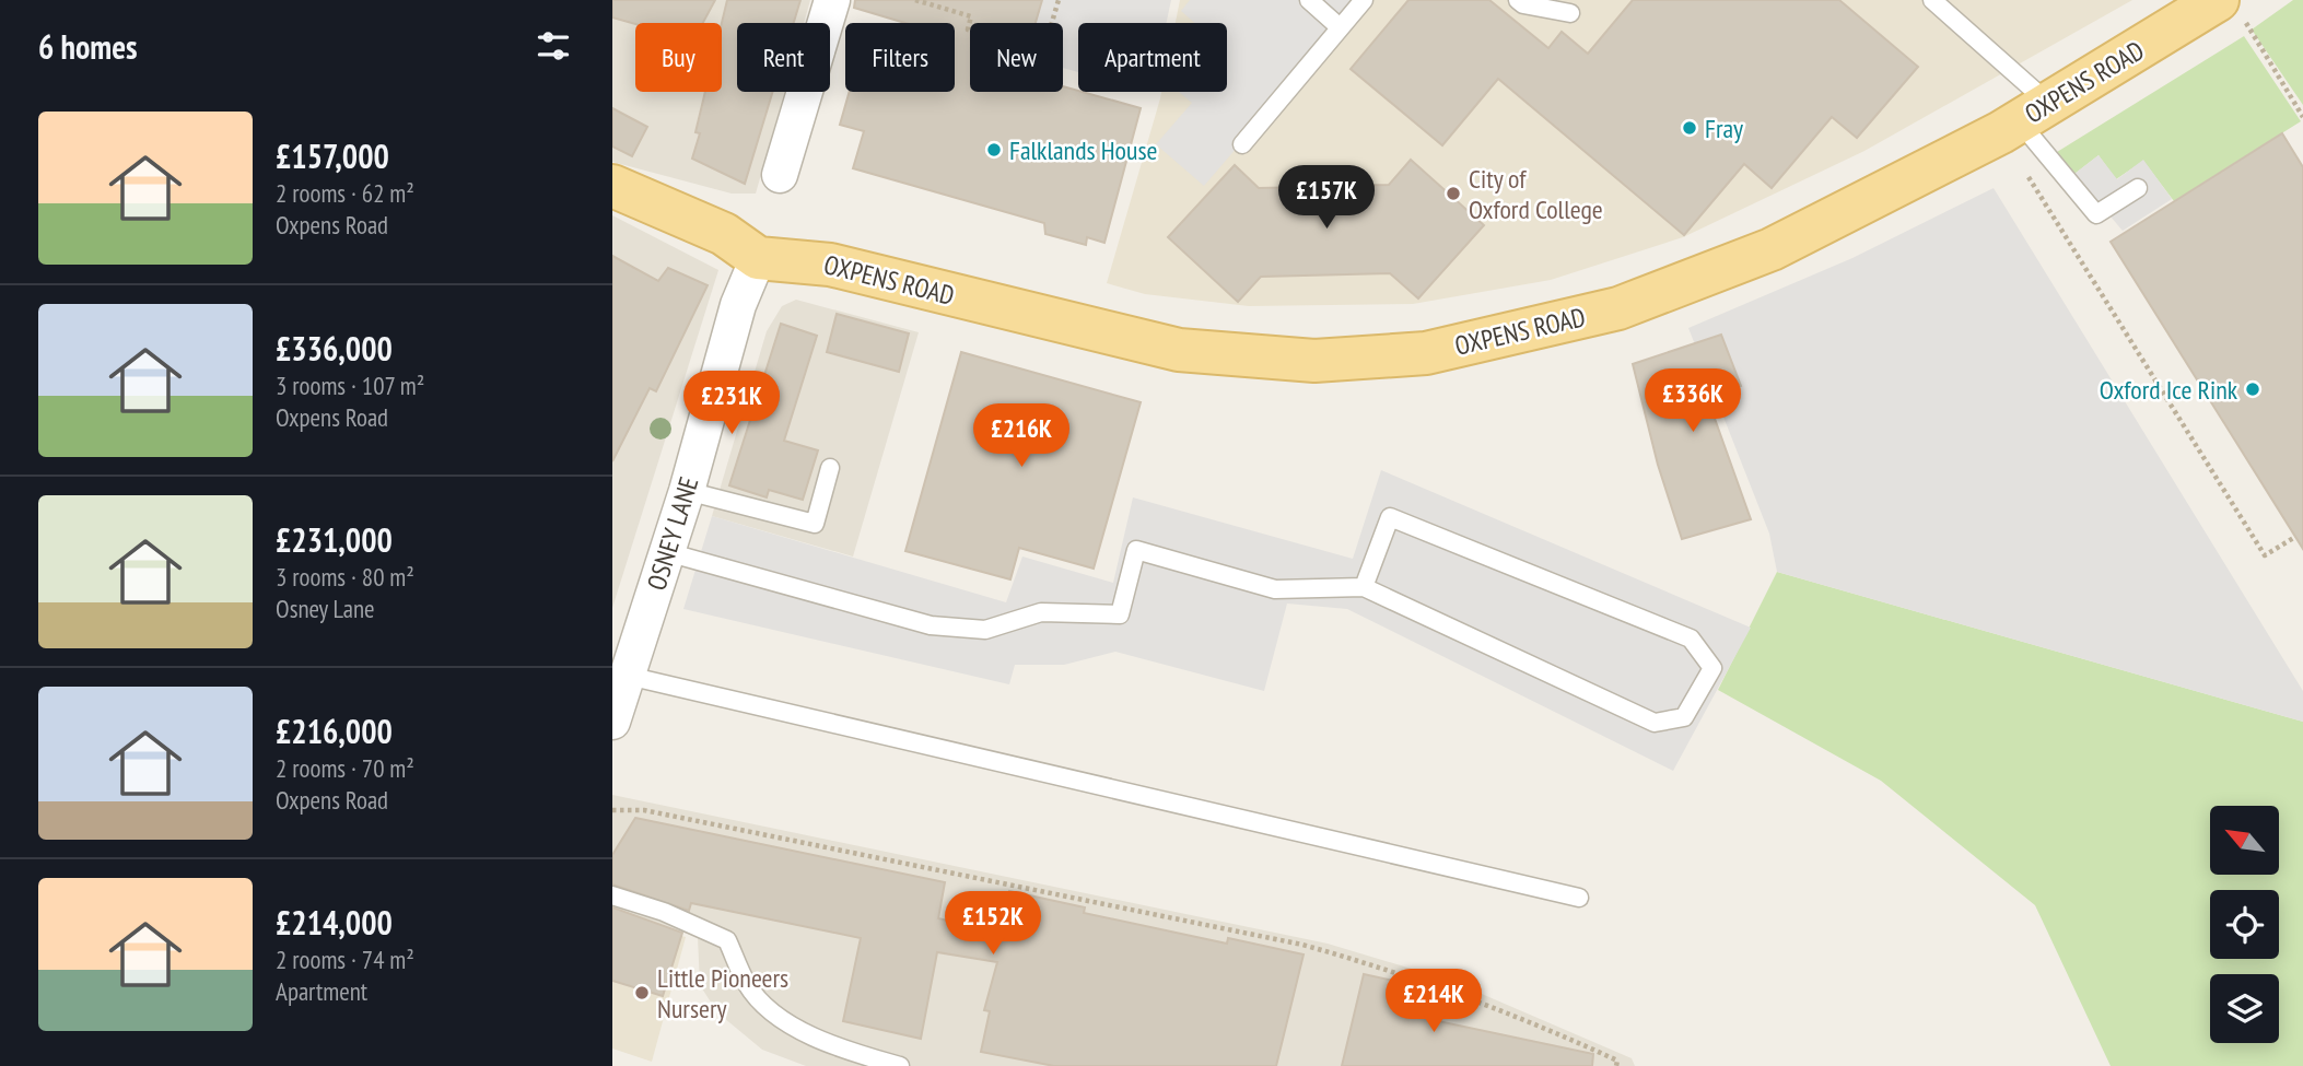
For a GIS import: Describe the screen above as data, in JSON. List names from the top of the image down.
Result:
{
  "streets": {
    "main road": ["OXPENS ROAD"],
    "street": ["OSNEY LANE"]
  },
  "crossings": [
    ["OXPENS ROAD", "OSNEY LANE"]
  ],
  "places": [
    "Fray",
    "Falklands House",
    "City of Oxford College",
    "Oxford Ice Rink",
    "Little Pioneers Nursery"
  ],
  "north": "top left",
  "page": {
    "heading": "6 homes",
    "chip": [
      "Buy",
      "Rent",
      "Filters",
      "New",
      "Apartment"
    ],
    "list": [
      {
        "name": "£157,000",
        "note": "2 rooms · 62 m² · Oxpens Road"
      },
      {
        "name": "£336,000",
        "note": "3 rooms · 107 m² · Oxpens Road"
      },
      {
        "name": "£231,000",
        "note": "3 rooms · 80 m² · Osney Lane"
      },
      {
        "name": "£216,000",
        "note": "2 rooms · 70 m² · Oxpens Road"
      },
      {
        "name": "£214,000",
        "note": "2 rooms · 74 m² · Apartment"
      }
    ],
    "price": [
      "£157K",
      "£336K",
      "£231K",
      "£216K",
      "£152K",
      "£214K"
    ]
  }
}
